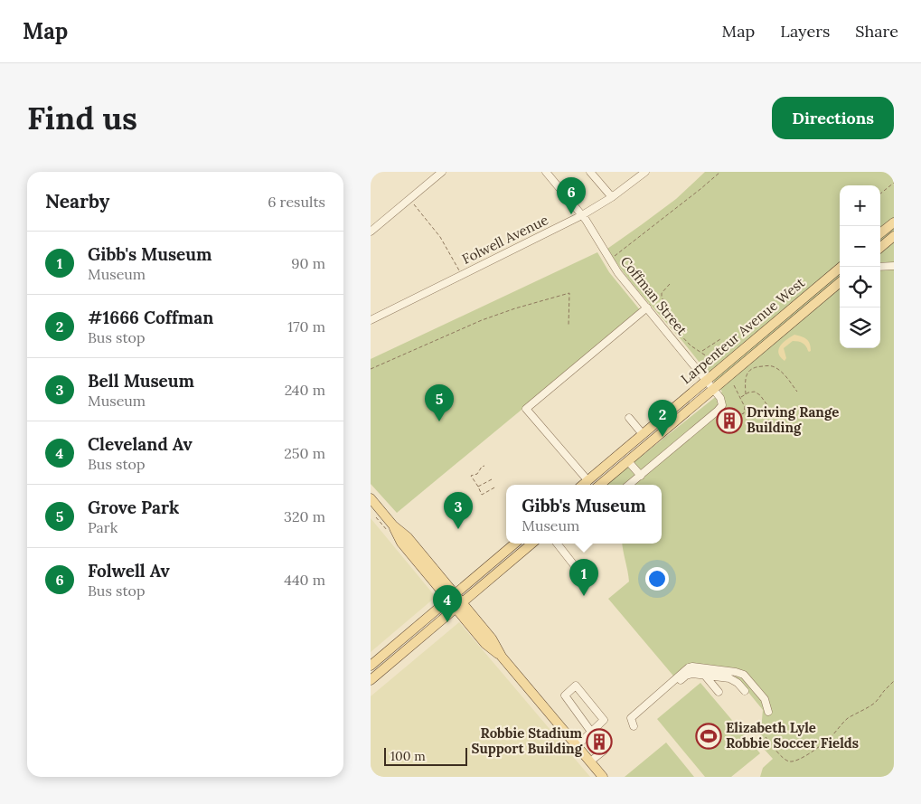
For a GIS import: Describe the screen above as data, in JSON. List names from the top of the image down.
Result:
{
  "streets": {
    "main road": ["Larpenteur Avenue West"],
    "street": ["Folwell Avenue", "Coffman Street"]
  },
  "crossings": [
    ["Folwell Avenue", "Coffman Street"],
    ["Coffman Street", "Larpenteur Avenue West"]
  ],
  "places": {
    "building": ["Driving Range Building", "Robbie Stadium Support Building"],
    "sports": ["Elizabeth Lyle Robbie Soccer Fields"]
  },
  "scale_bar": "100 m",
  "page": {
    "header": "Map",
    "nav": ["Map", "Layers", "Share"],
    "buttons": "Directions",
    "title": "Find us",
    "heading": ["Nearby", "6 results"],
    "pins": [
      "6",
      "5",
      "2",
      "3",
      "1",
      "4"
    ],
    "map_buttons": ["+", "−"],
    "list": [
      {
        "mark": "1",
        "name": "Gibb's Museum",
        "note": "Museum",
        "value": "90 m"
      },
      {
        "mark": "2",
        "name": "#1666 Coffman",
        "note": "Bus stop",
        "value": "170 m"
      },
      {
        "mark": "3",
        "name": "Bell Museum",
        "note": "Museum",
        "value": "240 m"
      },
      {
        "mark": "4",
        "name": "Cleveland Av",
        "note": "Bus stop",
        "value": "250 m"
      },
      {
        "mark": "5",
        "name": "Grove Park",
        "note": "Park",
        "value": "320 m"
      },
      {
        "mark": "6",
        "name": "Folwell Av",
        "note": "Bus stop",
        "value": "440 m"
      }
    ],
    "popup": ["Gibb's Museum", "Museum"],
    "scale": "100 m"
  }
}
